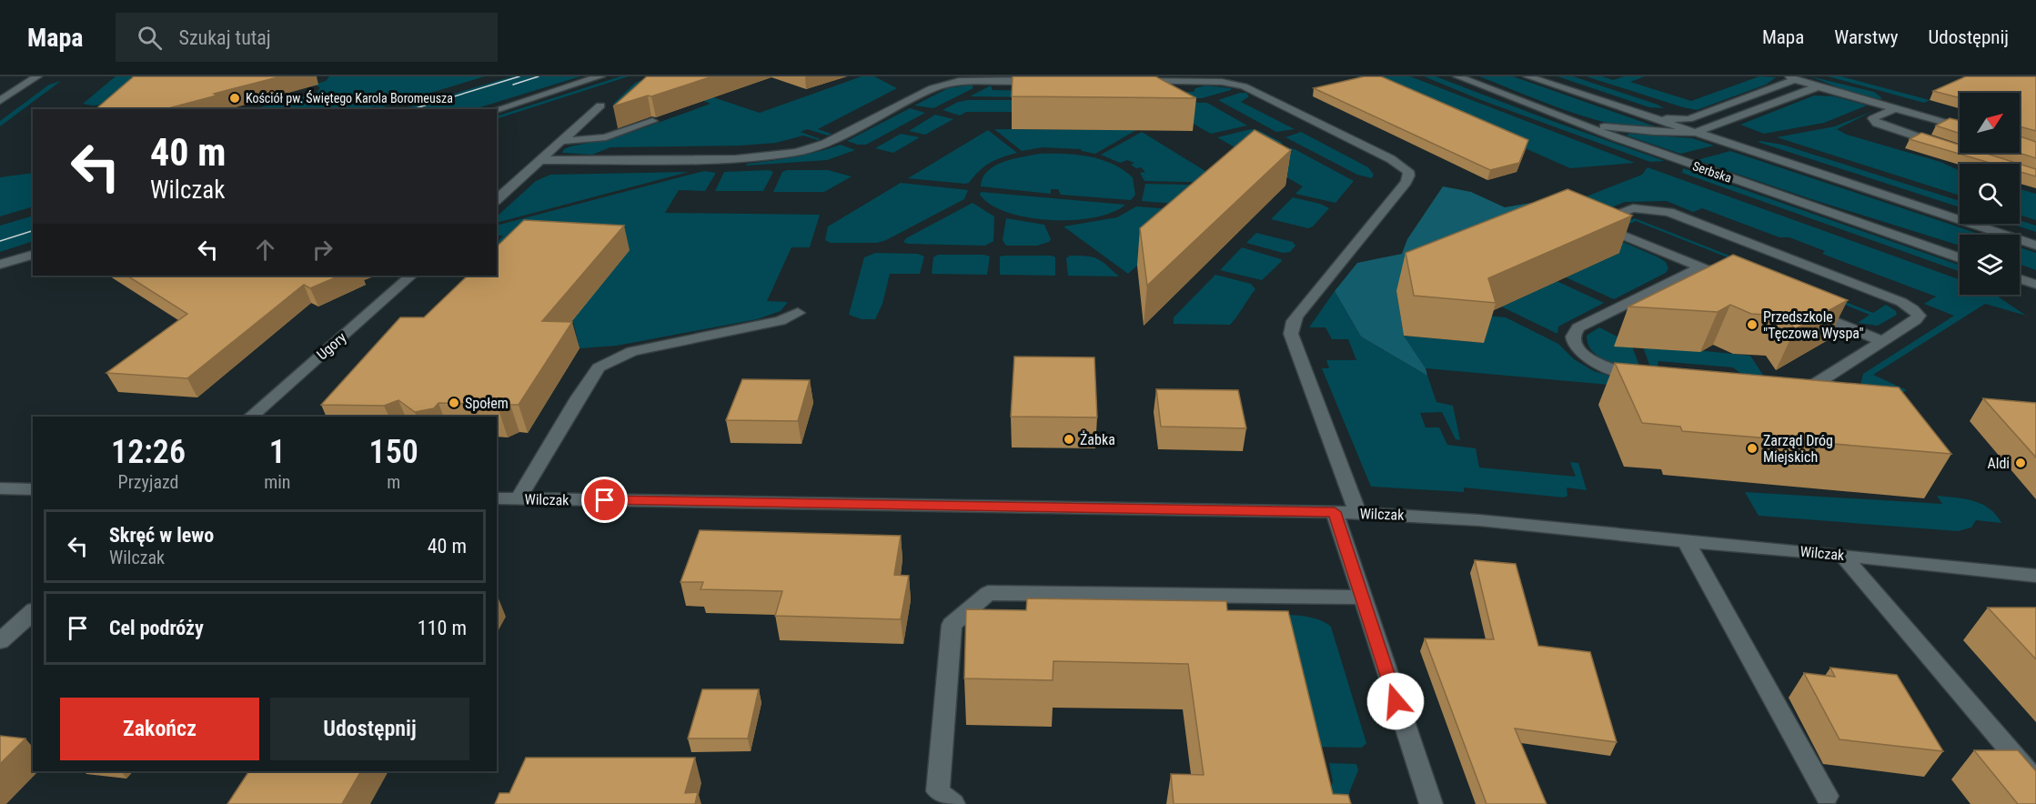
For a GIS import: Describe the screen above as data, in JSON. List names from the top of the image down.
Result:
{
  "streets": {
    "street": ["Serbska", "Ugory", "Wilczak"]
  },
  "places": [
    "Kościół pw. Świętego Karola Boromeusza",
    "Przedszkole \"Tęczowa Wyspa\"",
    "Społem",
    "Żabka",
    "Zarząd Dróg Miejskich",
    "Aldi"
  ],
  "north": "top right",
  "page": {
    "header": "Mapa",
    "search": "Szukaj tutaj",
    "nav": ["Mapa", "Warstwy", "Udostępnij"],
    "turn": ["40 m", "Wilczak"],
    "eta": [
      "12:26",
      "Przyjazd",
      "1",
      "min",
      "150",
      "m"
    ],
    "list": [
      {
        "name": "Skręć w lewo",
        "note": "Wilczak",
        "value": "40 m"
      },
      {
        "name": "Cel podróży",
        "value": "110 m"
      }
    ],
    "buttons": ["Zakończ", "Udostępnij"]
  }
}
